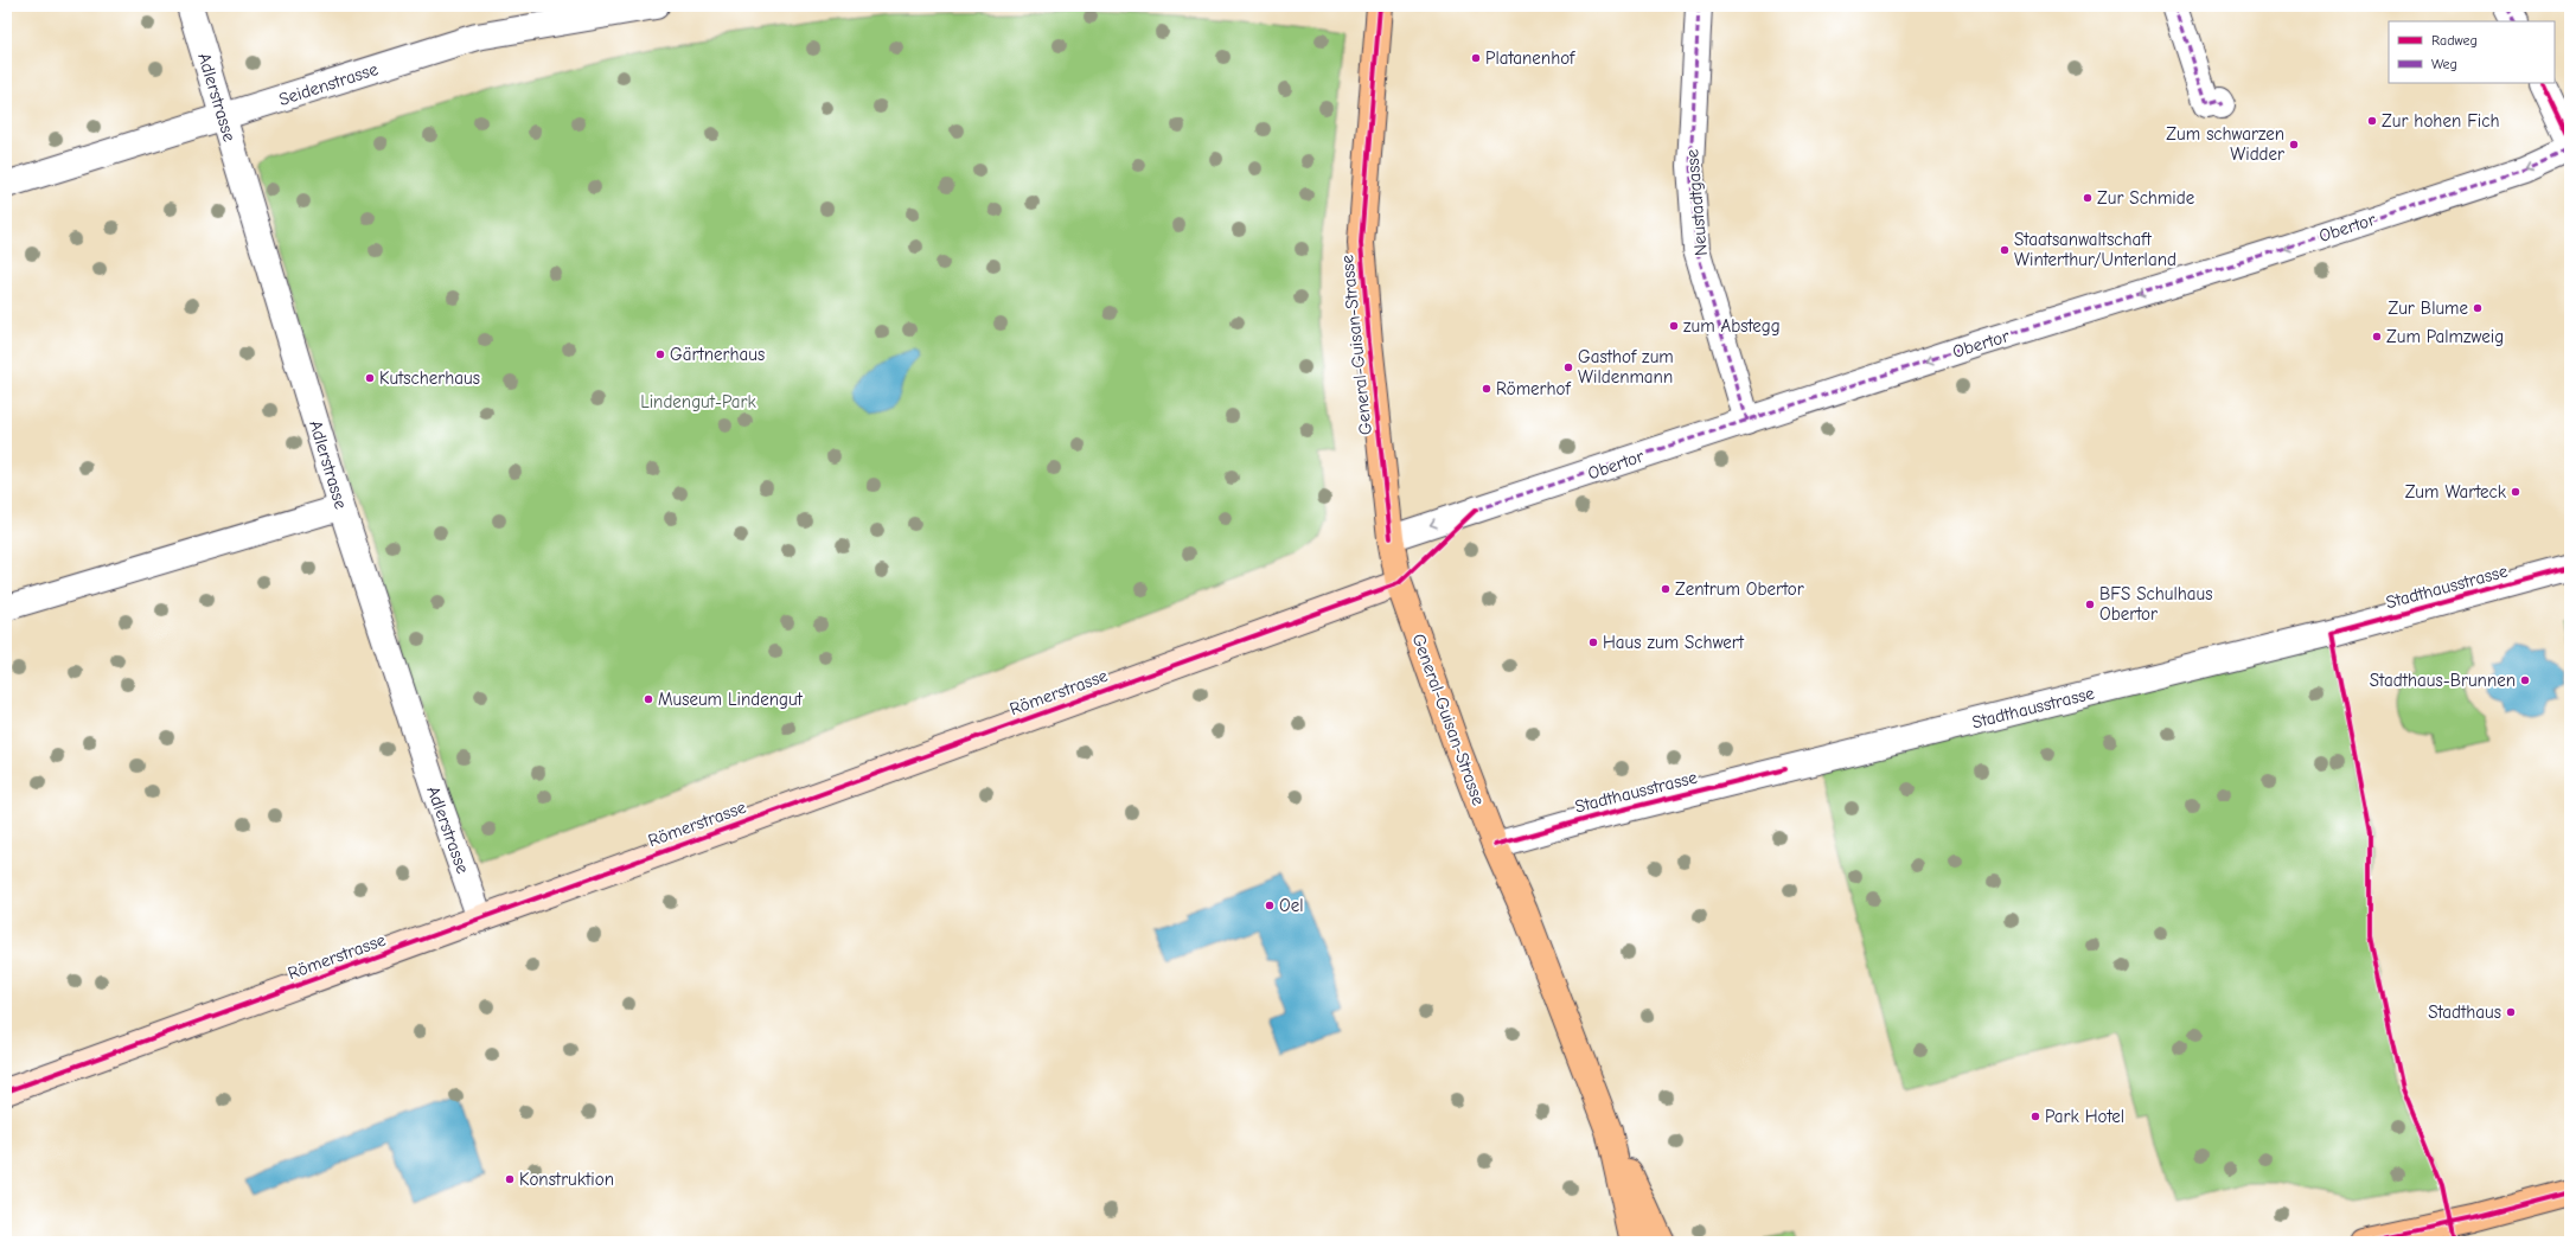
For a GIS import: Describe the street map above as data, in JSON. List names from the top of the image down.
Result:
{
  "streets": {
    "main road": ["General-Guisan-Strasse", "Römerstrasse"],
    "street": [
      "Seidenstrasse",
      "Adlerstrasse",
      "Neustadtgasse",
      "Obertor",
      "Stadthausstrasse"
    ]
  },
  "crossings": [
    ["Seidenstrasse", "Adlerstrasse"],
    ["Adlerstrasse", "Römerstrasse"],
    ["Neustadtgasse", "Obertor"],
    ["Obertor", "General-Guisan-Strasse"],
    ["General-Guisan-Strasse", "Stadthausstrasse"],
    ["General-Guisan-Strasse", "Römerstrasse"]
  ],
  "one_way": ["Obertor"],
  "parks": ["Lindengut-Park"],
  "places": [
    "Platanenhof",
    "Zur hohen Fich",
    "Zum schwarzen Widder",
    "Zur Schmide",
    "Staatsanwaltschaft Winterthur/Unterland",
    "Zur Blume",
    "zum Abstegg",
    "Zum Palmzweig",
    "Gärtnerhaus",
    "Gasthof zum Wildenmann",
    "Kutscherhaus",
    "Römerhof",
    "Zum Warteck",
    "Zentrum Obertor",
    "BFS Schulhaus Obertor",
    "Haus zum Schwert",
    "Stadthaus-Brunnen",
    "Museum Lindengut",
    "Oel",
    "Stadthaus",
    "Park Hotel",
    "Konstruktion"
  ],
  "legend": ["Radweg", "Weg"]
}
